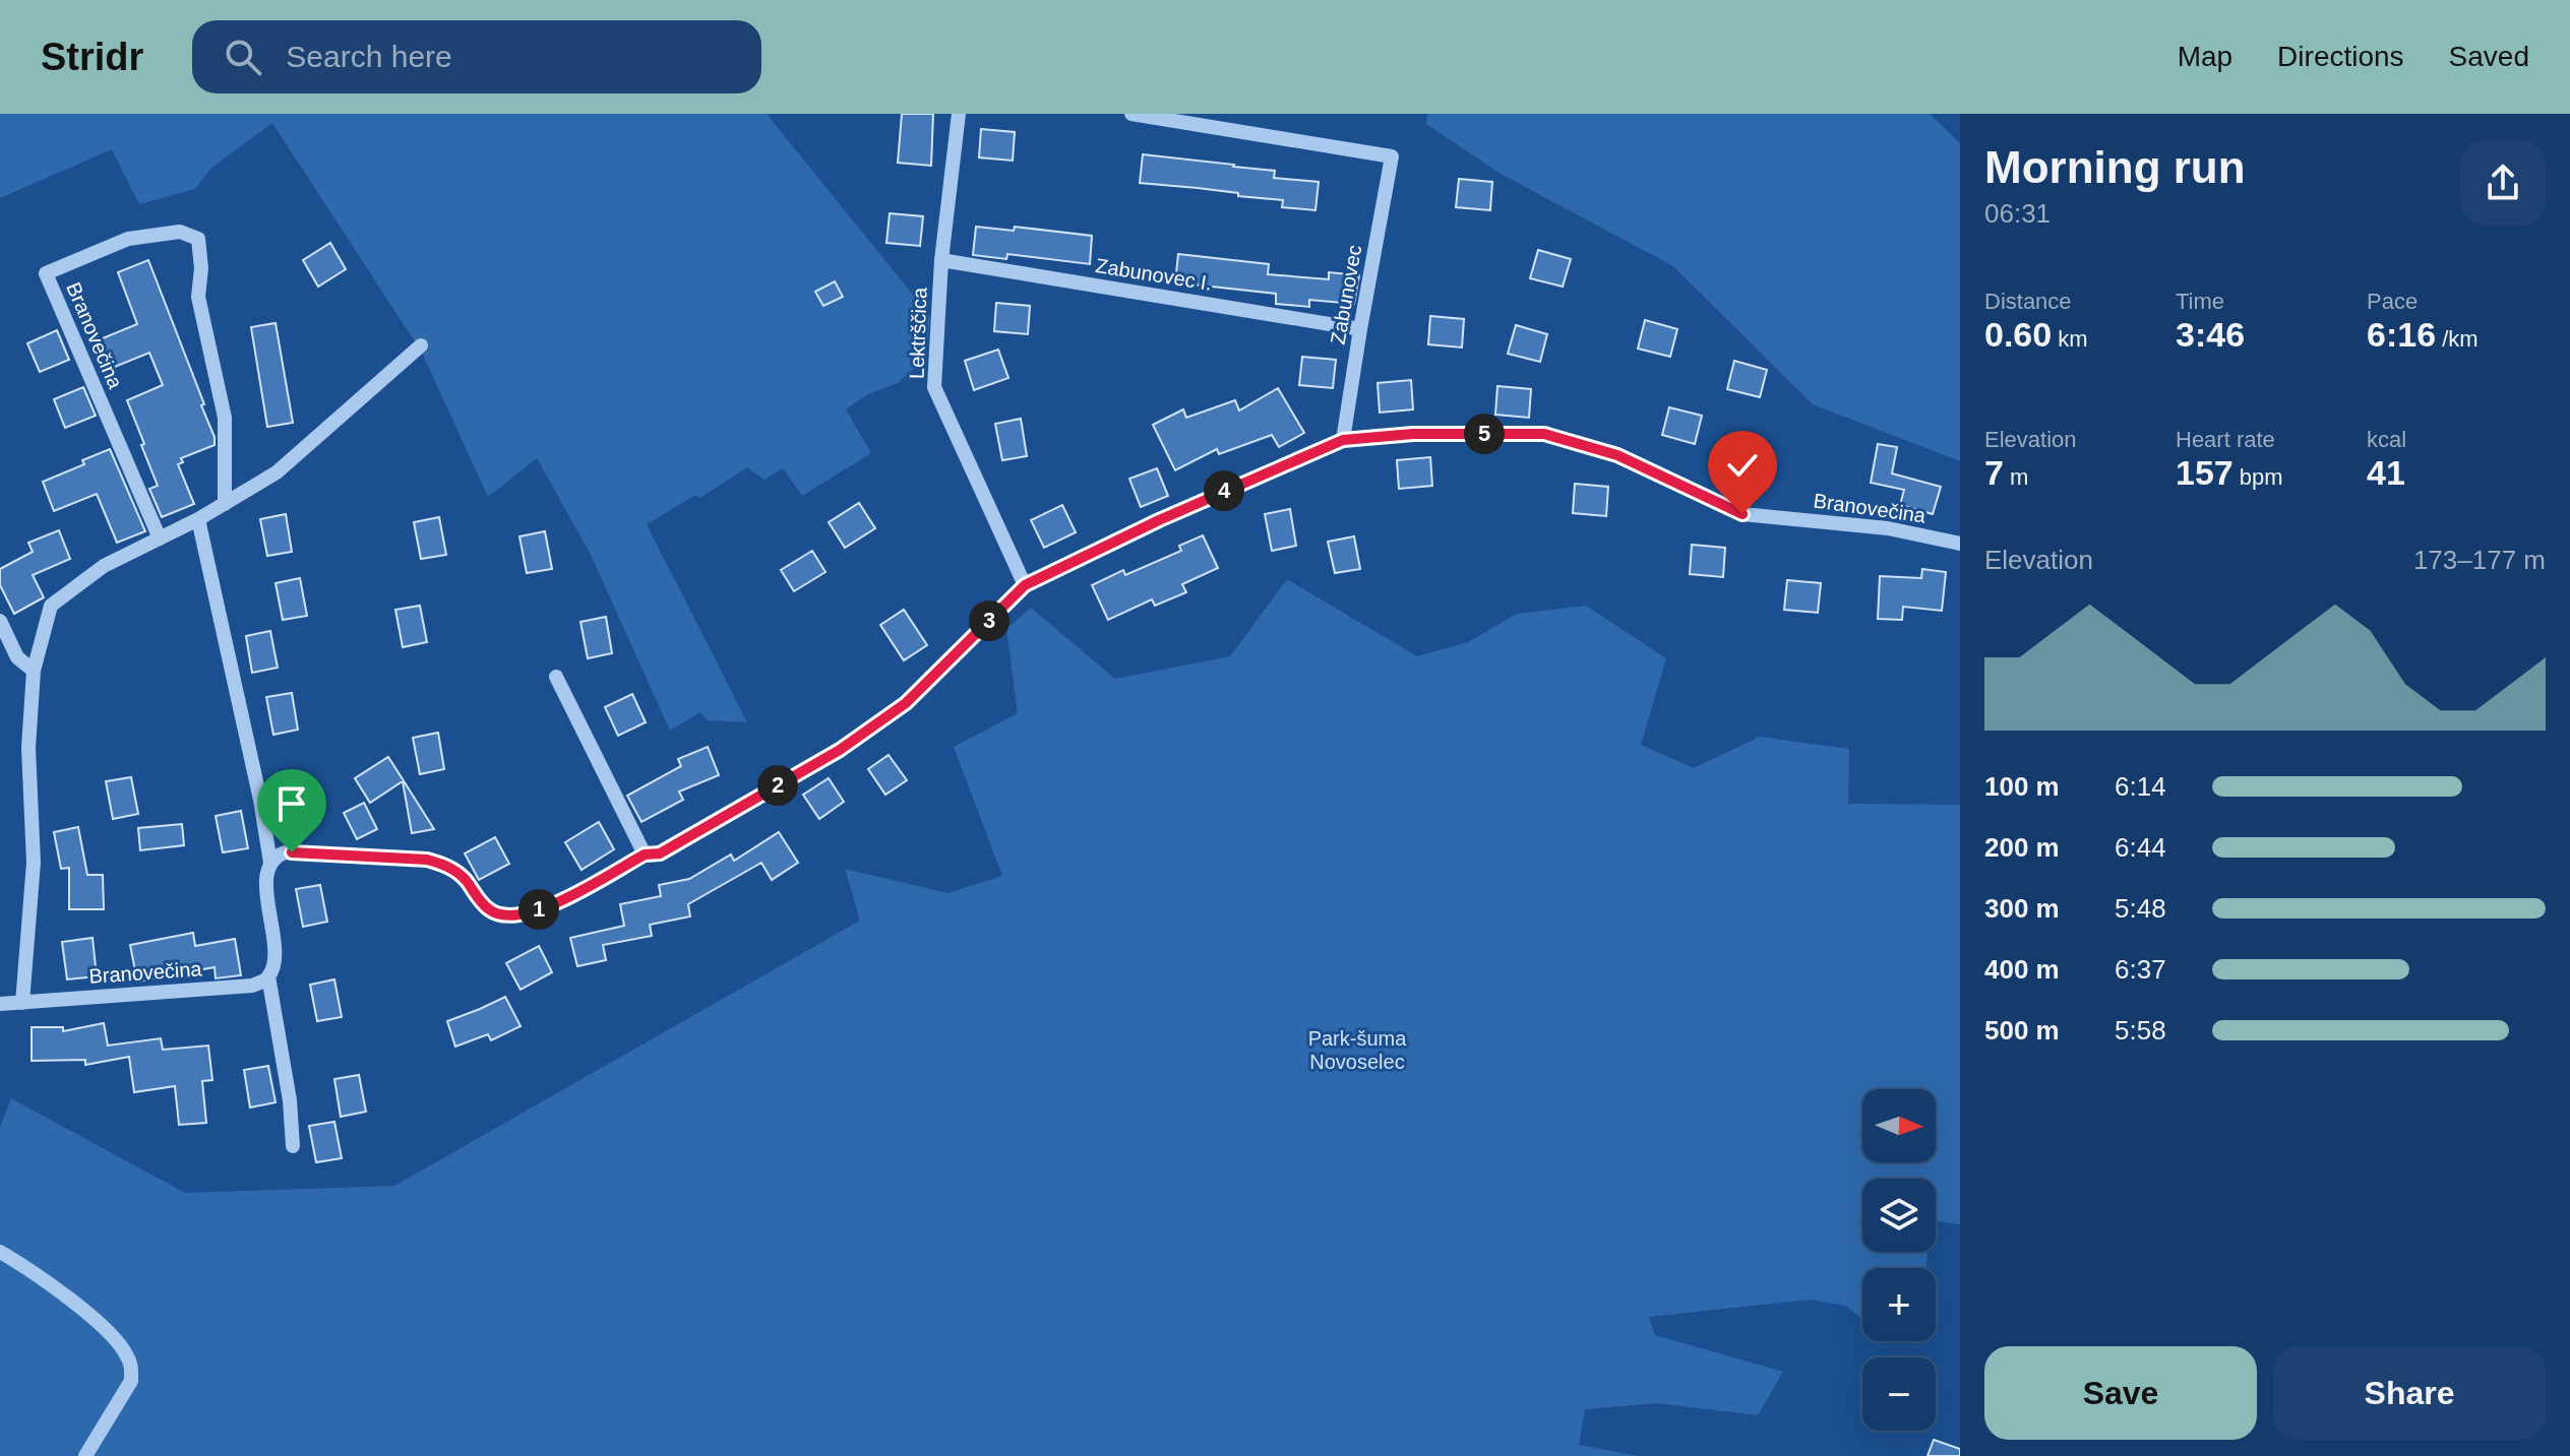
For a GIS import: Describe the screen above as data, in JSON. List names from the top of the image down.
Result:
{
  "streets": {
    "street": [
      "Zabunovec I.",
      "Zabunovec",
      "Lektrščica",
      "Branovečina"
    ]
  },
  "crossings": [
    ["Zabunovec I.", "Zabunovec"],
    ["Zabunovec I.", "Lektrščica"],
    ["Zabunovec", "Branovečina"],
    ["Lektrščica", "Branovečina"]
  ],
  "parks": ["Park-šuma Novoselec"],
  "north": "right",
  "page": {
    "header": "Stridr",
    "search": "Search here",
    "nav": ["Map", "Directions", "Saved"],
    "heading": ["Morning run", "06:31"],
    "stats": [
      ["Distance", "0.60 km"],
      ["Time", "3:46"],
      ["Pace", "6:16 /km"],
      ["Elevation", "7 m"],
      ["Heart rate", "157 bpm"],
      ["kcal", "41"]
    ],
    "pins": [
      "5",
      "4",
      "3",
      "2",
      "1"
    ],
    "chart": ["Elevation", "173–177 m"],
    "list": [
      {
        "name": "100 m",
        "note": "6:14"
      },
      {
        "name": "200 m",
        "note": "6:44"
      },
      {
        "name": "300 m",
        "note": "5:48"
      },
      {
        "name": "400 m",
        "note": "6:37"
      },
      {
        "name": "500 m",
        "note": "5:58"
      }
    ],
    "map_buttons": ["+", "−"],
    "buttons": ["Save", "Share"]
  }
}
